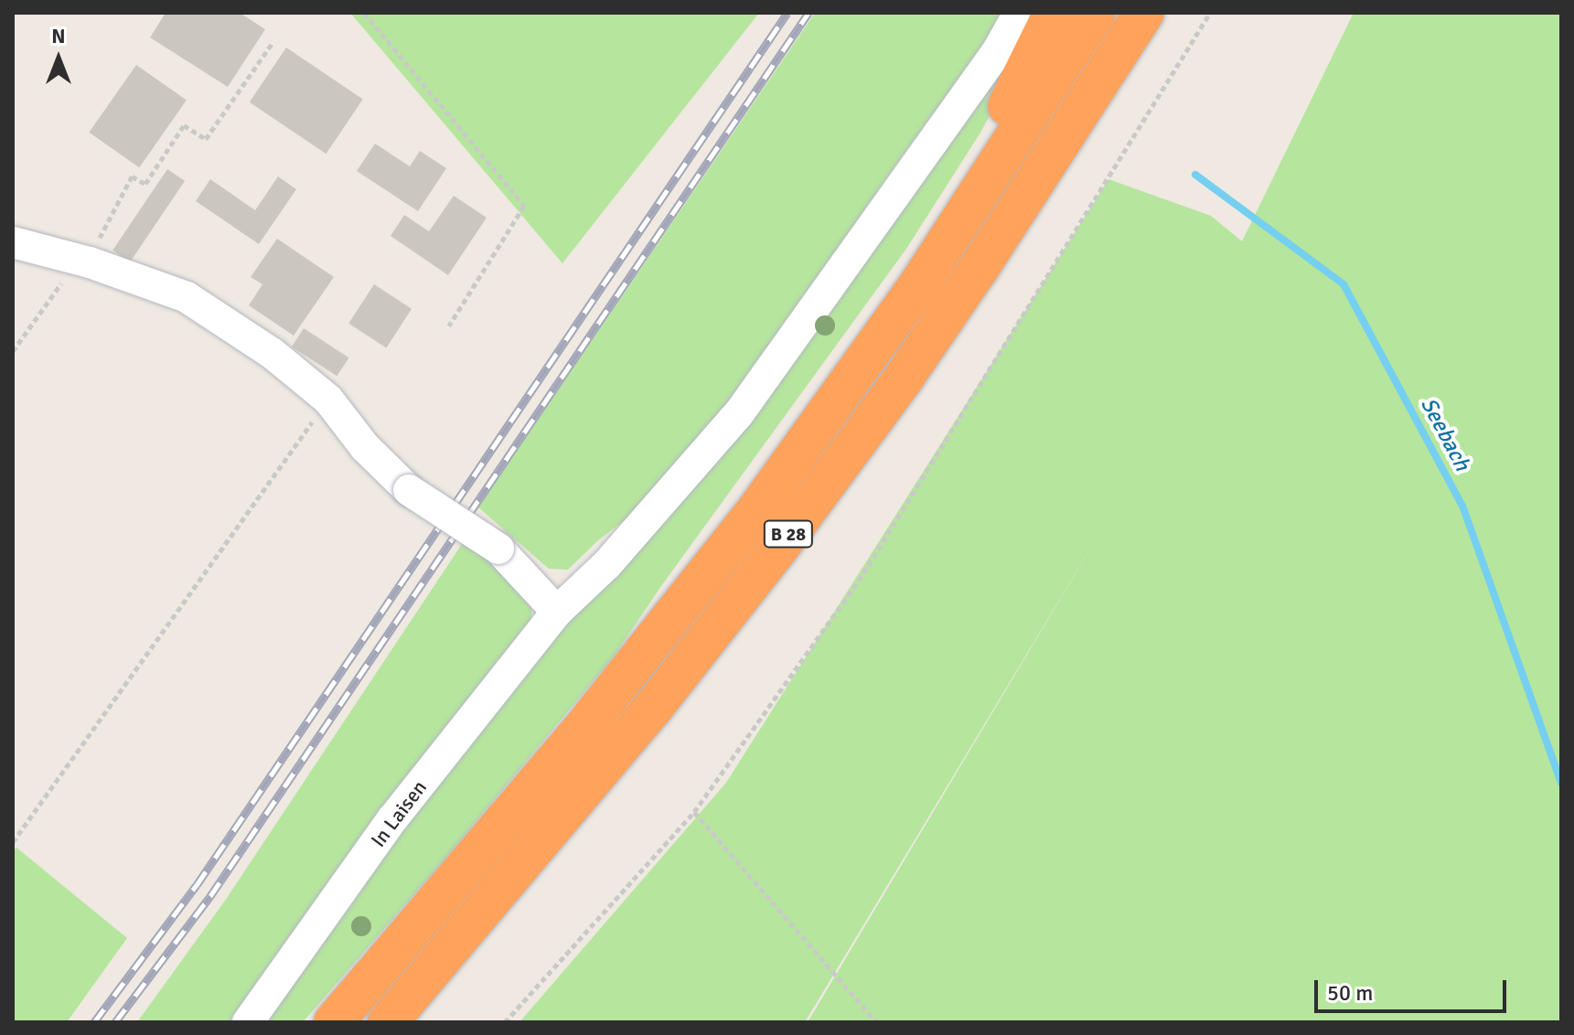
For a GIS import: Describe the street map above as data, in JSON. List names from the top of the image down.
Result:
{
  "streets": {
    "highway": ["B 28"],
    "street": ["In Laisen"]
  },
  "water": ["Seebach"],
  "scale_bar": "50 m",
  "north": "top"
}
